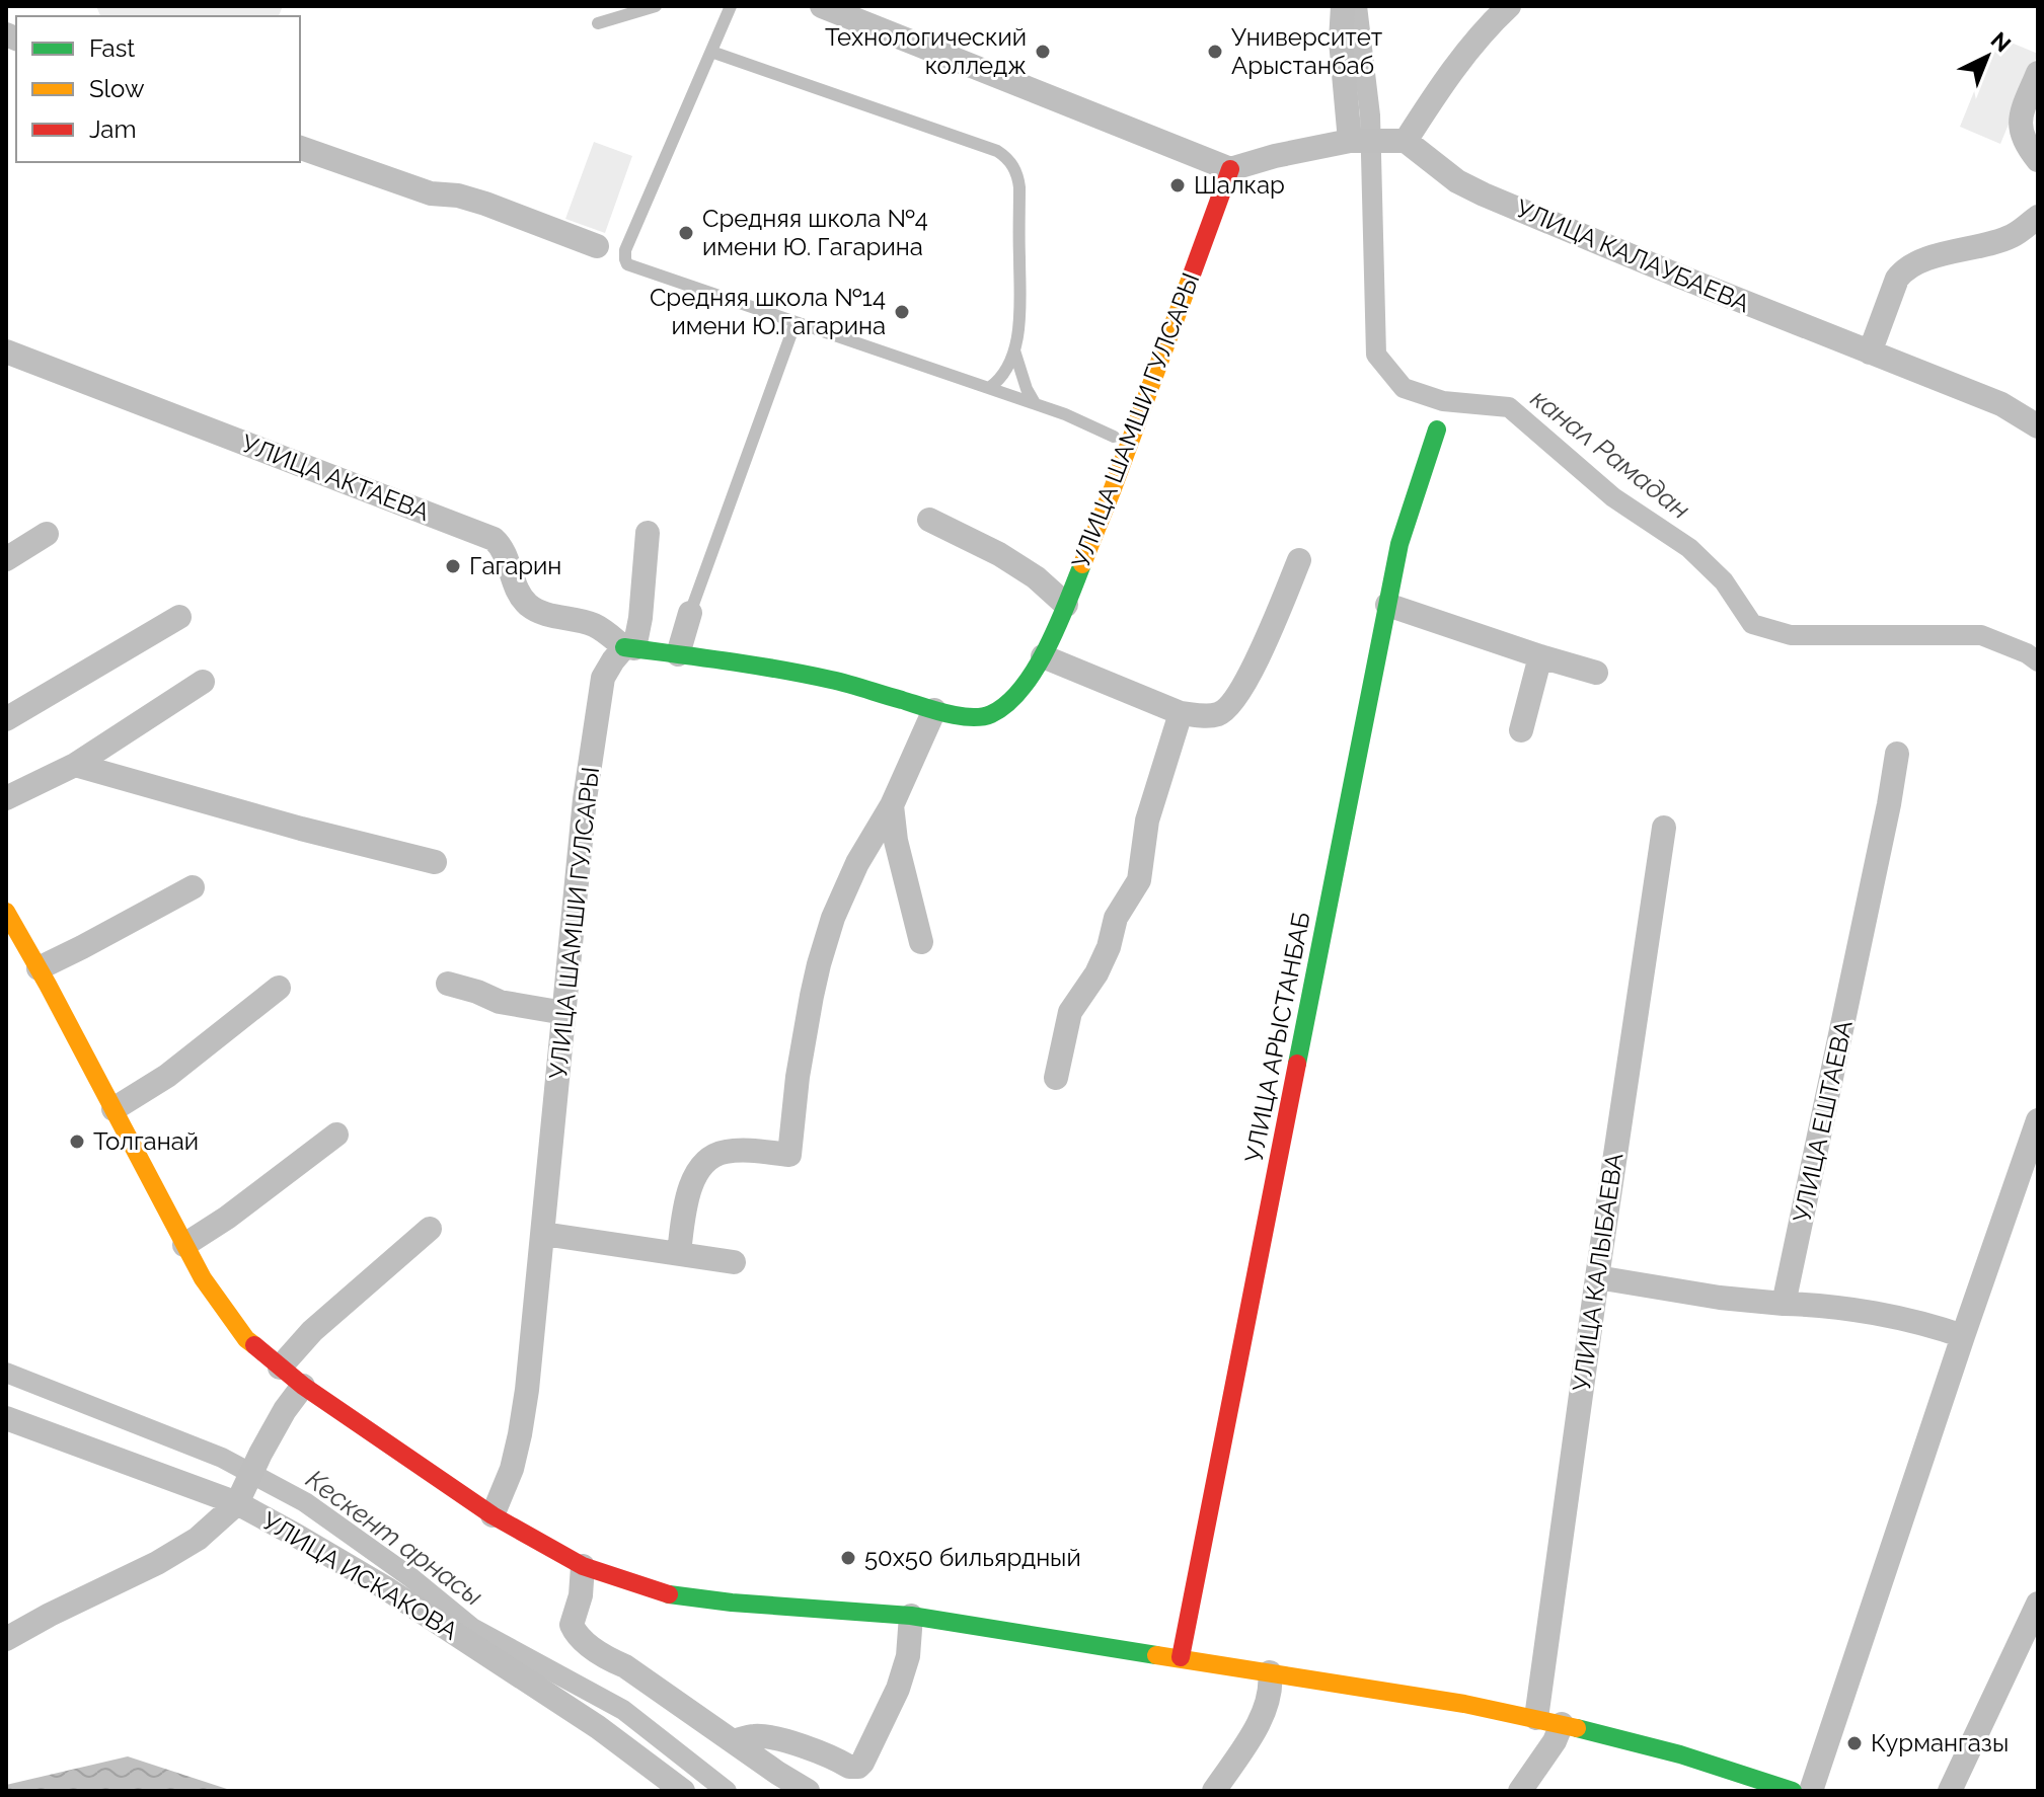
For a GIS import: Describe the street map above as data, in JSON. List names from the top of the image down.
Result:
{
  "streets": {
    "street": [
      "УЛИЦА КАЛАУБАЕВА",
      "УЛИЦА ШАМШИ ГУЛСАРЫ",
      "УЛИЦА АКТАЕВА",
      "УЛИЦА АРЫСТАНБАБ",
      "УЛИЦА ЕШТАЕВА",
      "УЛИЦА КАЛЫБАЕВА",
      "УЛИЦА ИСКАКОВА"
    ]
  },
  "crossings": [
    ["УЛИЦА ШАМШИ ГУЛСАРЫ", "УЛИЦА АКТАЕВА"]
  ],
  "water": ["канал Рамадан", "Кескент арнасы"],
  "places": [
    "Технологический колледж",
    "Университет Арыстанбаб",
    "Шалкар",
    "Средняя школа №4 имени Ю. Гагарина",
    "Средняя школа №14 имени Ю.Гагарина",
    "Гагарин",
    "Толганай",
    "50х50 бильярдный",
    "Курмангазы"
  ],
  "legend": ["Fast", "Slow", "Jam"],
  "north": "top right"
}
